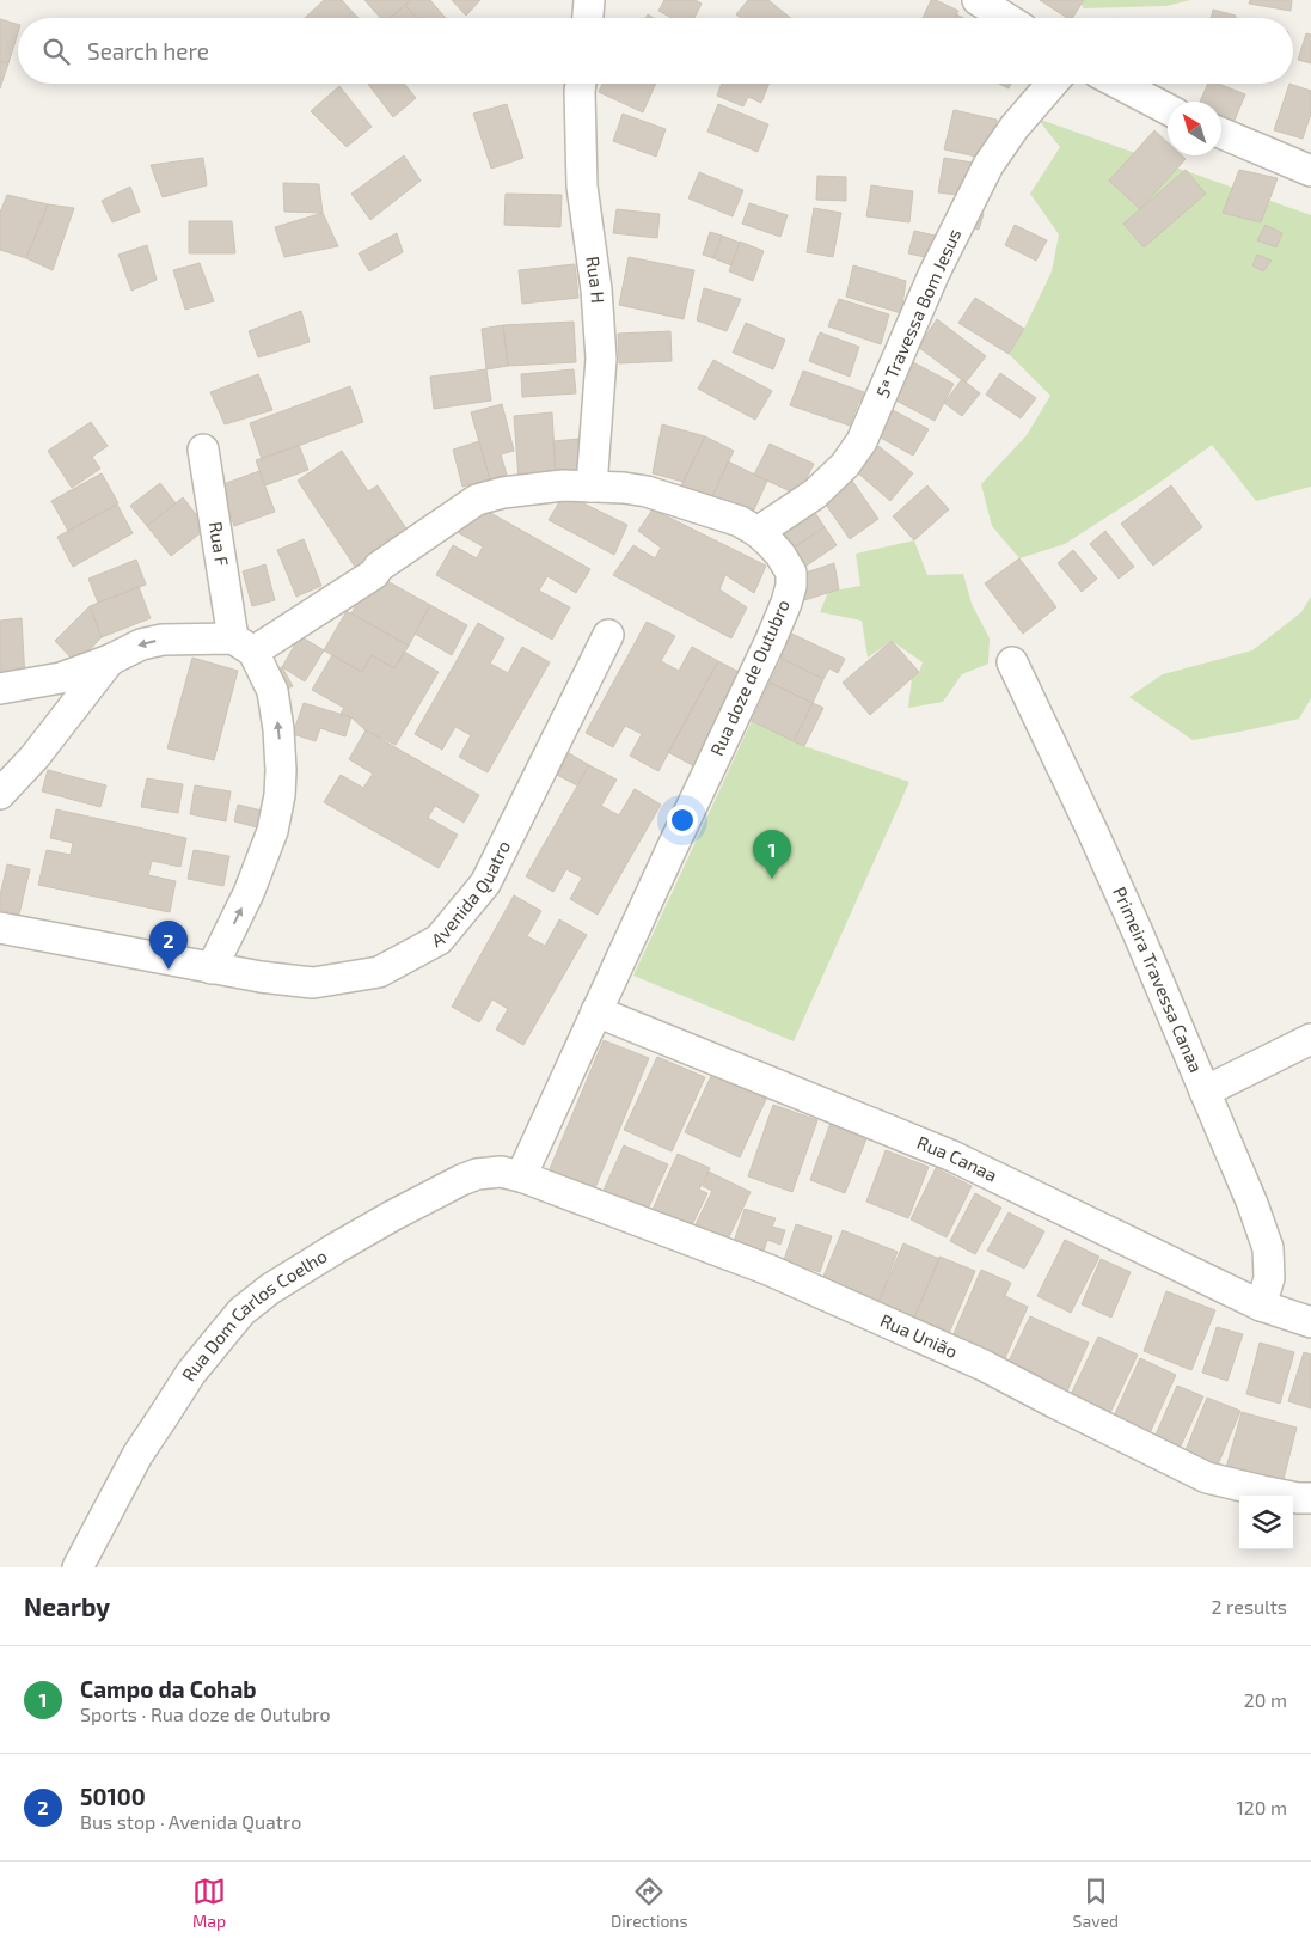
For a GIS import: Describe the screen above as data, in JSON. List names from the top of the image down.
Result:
{
  "streets": {
    "street": [
      "Rua H",
      "5ª Travessa Bom Jesus",
      "Rua F",
      "Rua doze de Outubro",
      "Avenida Quatro",
      "Primeira Travessa Canaa",
      "Rua Canaa",
      "Rua Dom Carlos Coelho",
      "Rua União"
    ]
  },
  "crossings": [
    ["Rua H", "Rua doze de Outubro"],
    ["5ª Travessa Bom Jesus", "Rua doze de Outubro"],
    ["Rua F", "Rua doze de Outubro"],
    ["Rua doze de Outubro", "Rua Canaa"],
    ["Rua doze de Outubro", "Rua Dom Carlos Coelho"],
    ["Rua doze de Outubro", "Rua União"],
    ["Primeira Travessa Canaa", "Rua Canaa"],
    ["Rua Dom Carlos Coelho", "Rua União"]
  ],
  "north": "top left",
  "page": {
    "search": "Search here",
    "pins": ["1", "2"],
    "heading": ["Nearby", "2 results"],
    "list": [
      {
        "mark": "1",
        "name": "Campo da Cohab",
        "note": "Sports · Rua doze de Outubro",
        "value": "20 m"
      },
      {
        "mark": "2",
        "name": "50100",
        "note": "Bus stop · Avenida Quatro",
        "value": "120 m"
      }
    ],
    "nav": ["Map", "Directions", "Saved"]
  }
}
